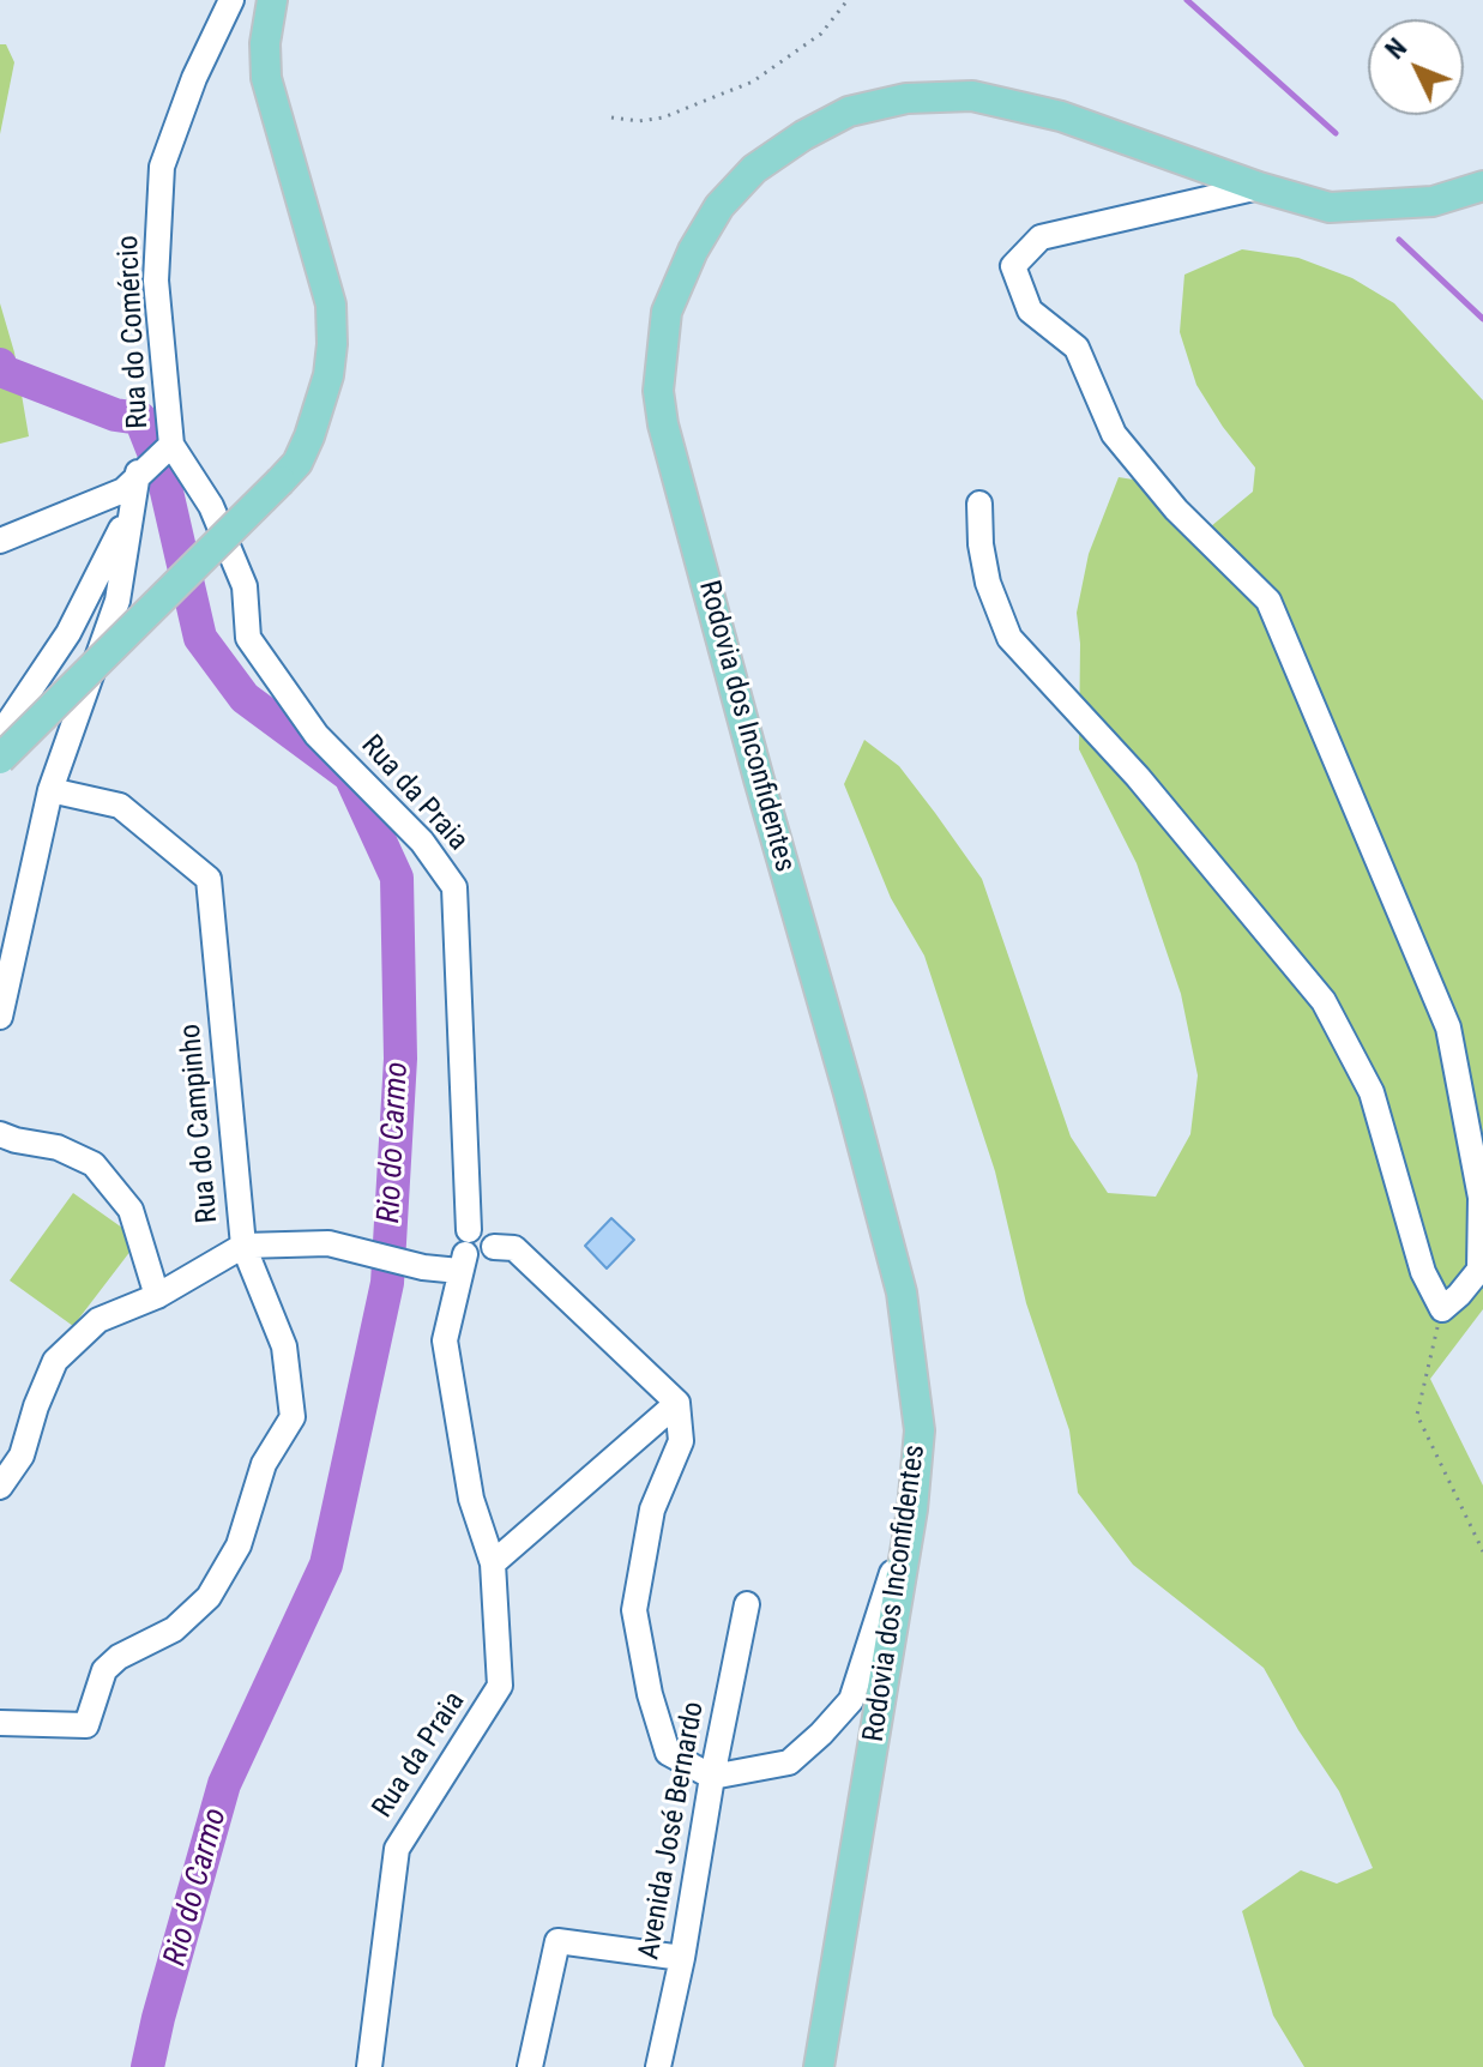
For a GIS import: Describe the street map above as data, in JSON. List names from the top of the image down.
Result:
{
  "streets": {
    "main road": ["Rodovia dos Inconfidentes"],
    "street": [
      "Rua do Comércio",
      "Rua da Praia",
      "Rua do Campinho",
      "Avenida José Bernardo"
    ]
  },
  "crossings": [
    ["Rua do Comércio", "Rua da Praia"]
  ],
  "water": ["Rio do Carmo"],
  "north": "top left"
}
